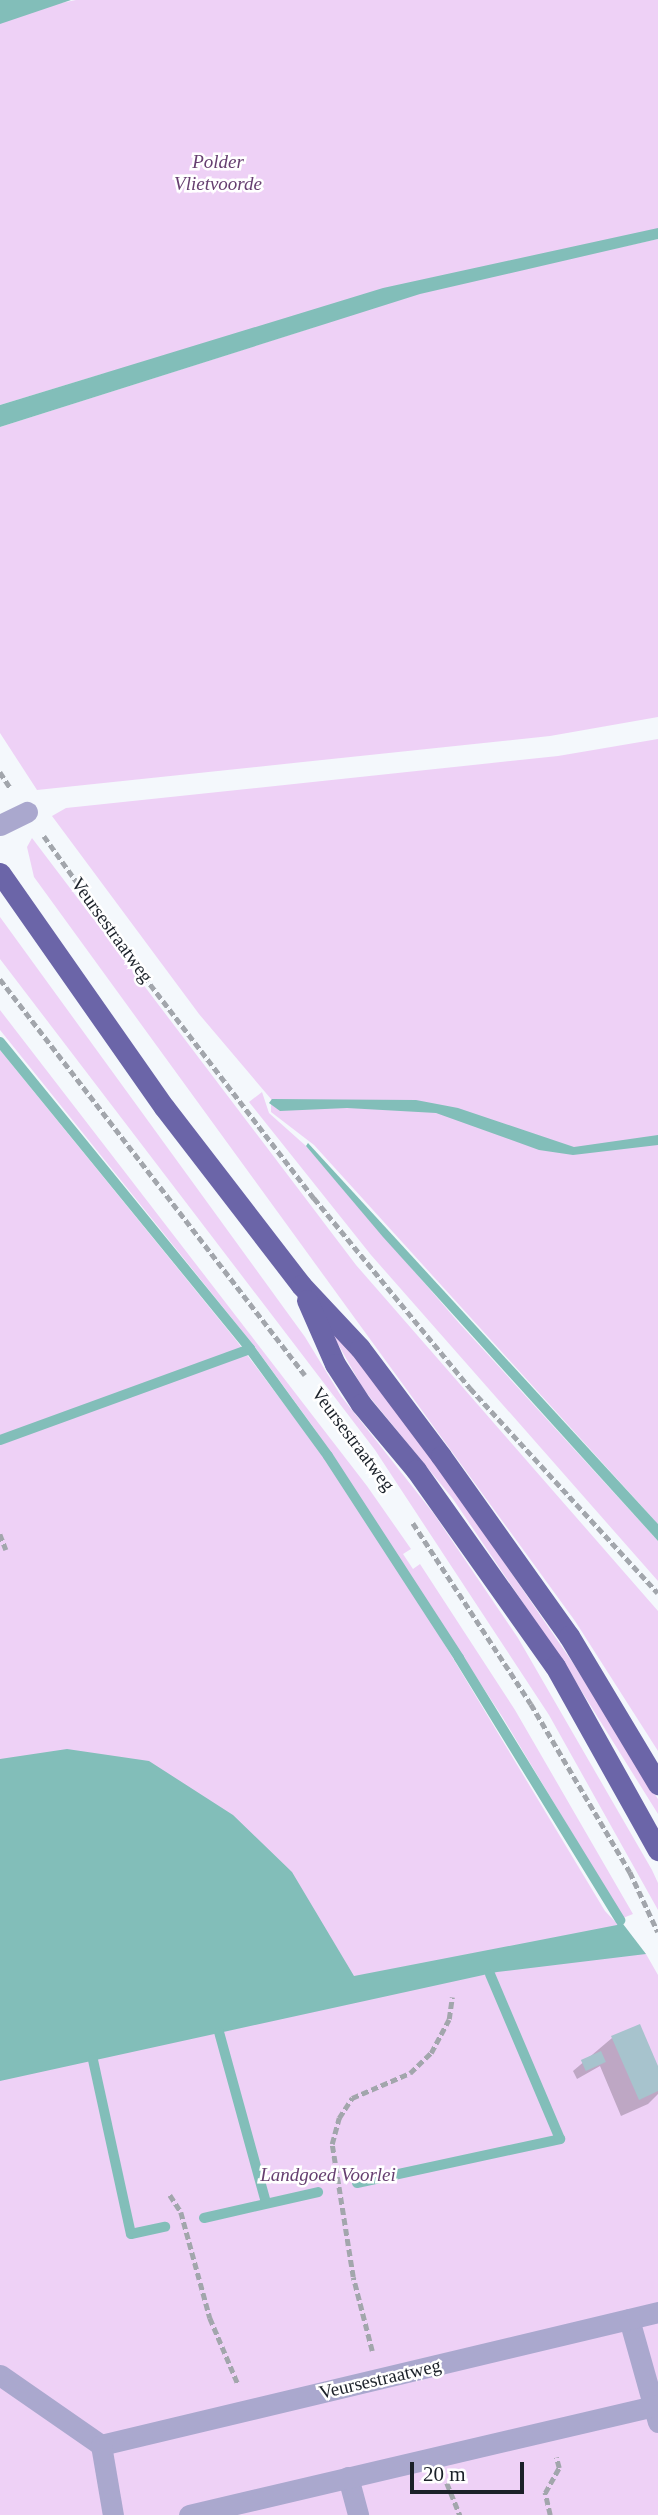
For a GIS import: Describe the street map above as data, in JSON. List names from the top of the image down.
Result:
{
  "streets": {
    "main road": ["Veursestraatweg"]
  },
  "parks": ["Polder Vlietvoorde", "Landgoed Voorlei"],
  "scale_bar": "20 m"
}
